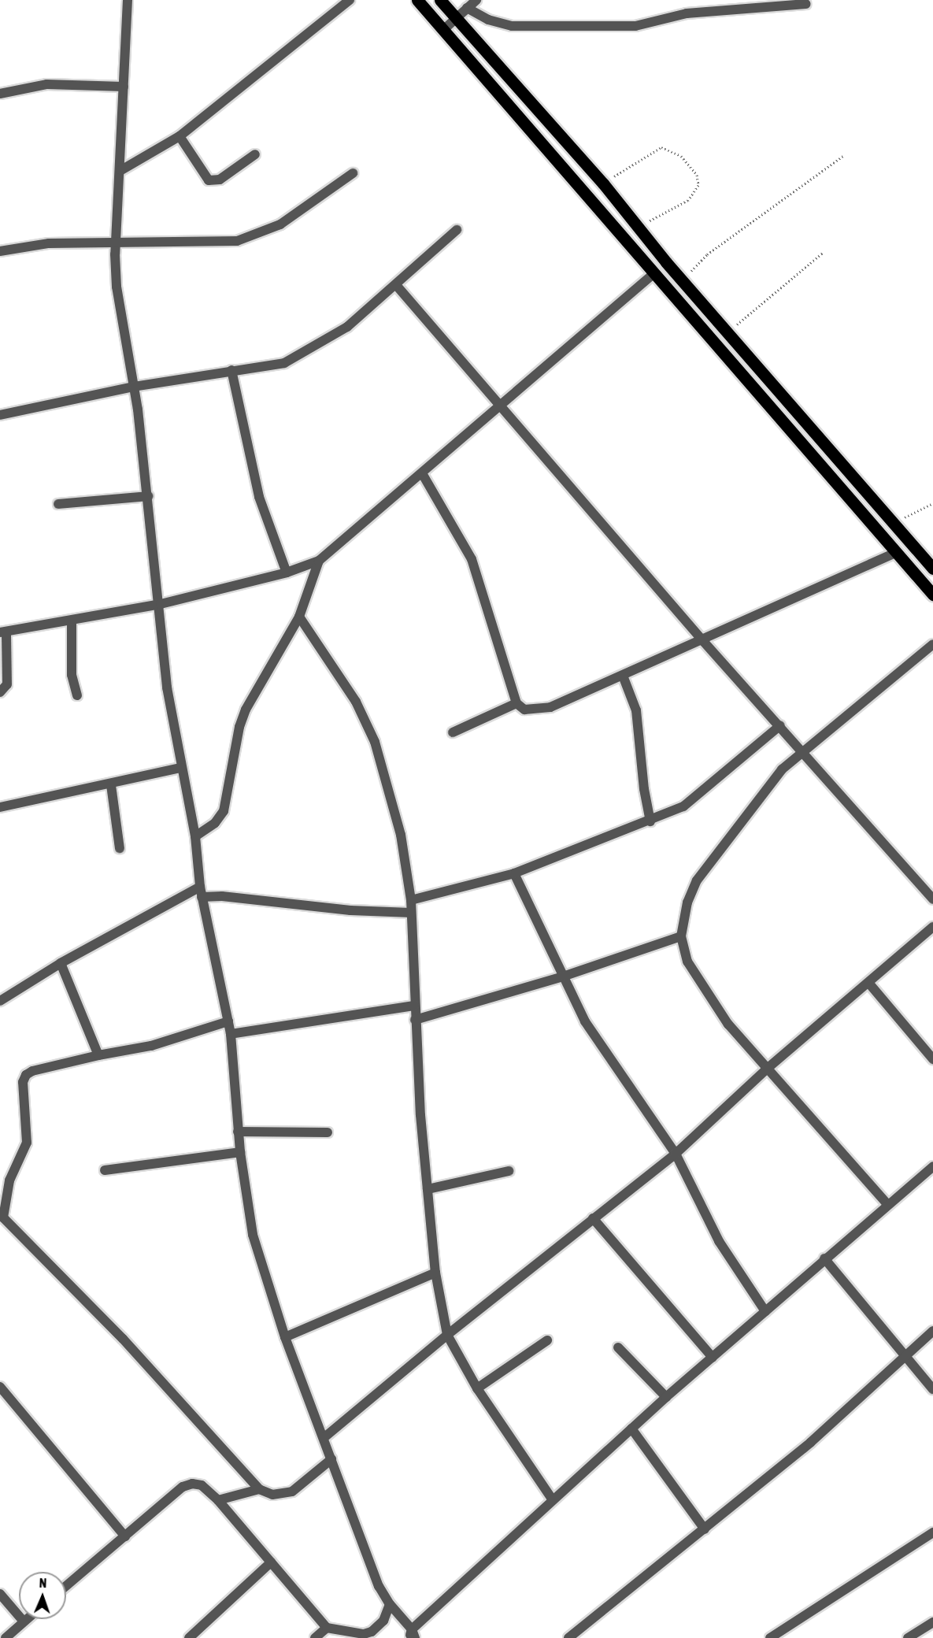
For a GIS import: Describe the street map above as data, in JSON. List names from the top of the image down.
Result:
{
  "north": "top"
}
